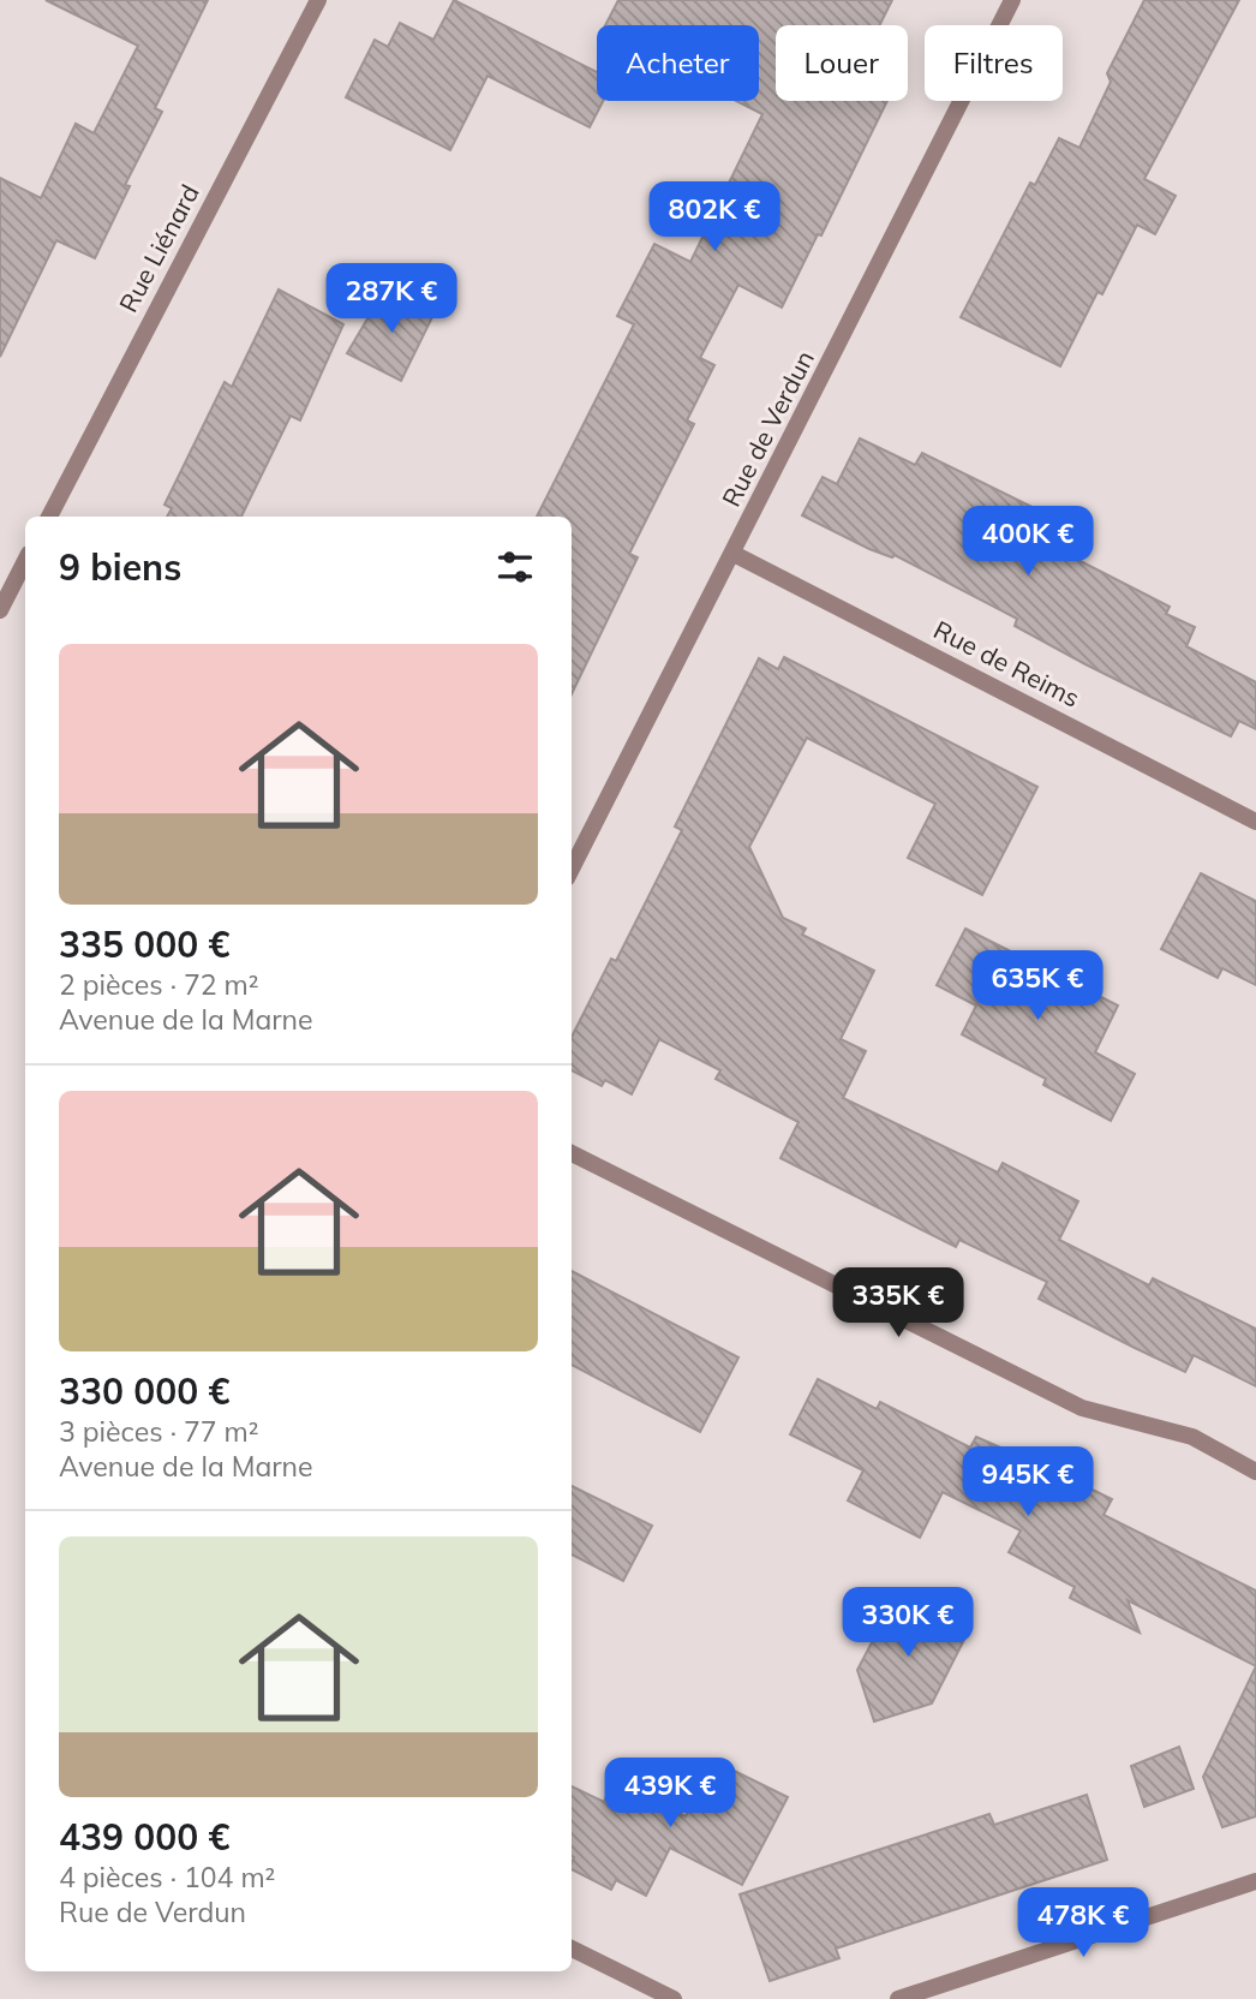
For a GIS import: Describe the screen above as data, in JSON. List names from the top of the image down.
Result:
{
  "streets": {
    "street": ["Rue Liénard", "Rue de Verdun", "Rue de Reims"]
  },
  "crossings": [
    ["Rue de Verdun", "Rue de Reims"]
  ],
  "page": {
    "chip": ["Acheter", "Louer", "Filtres"],
    "price": [
      "802K €",
      "287K €",
      "400K €",
      "635K €",
      "335K €",
      "945K €",
      "330K €",
      "439K €",
      "478K €"
    ],
    "heading": "9 biens",
    "list": [
      {
        "name": "335 000 €",
        "note": "2 pièces · 72 m² · Avenue de la Marne"
      },
      {
        "name": "330 000 €",
        "note": "3 pièces · 77 m² · Avenue de la Marne"
      },
      {
        "name": "439 000 €",
        "note": "4 pièces · 104 m² · Rue de Verdun"
      }
    ]
  }
}
